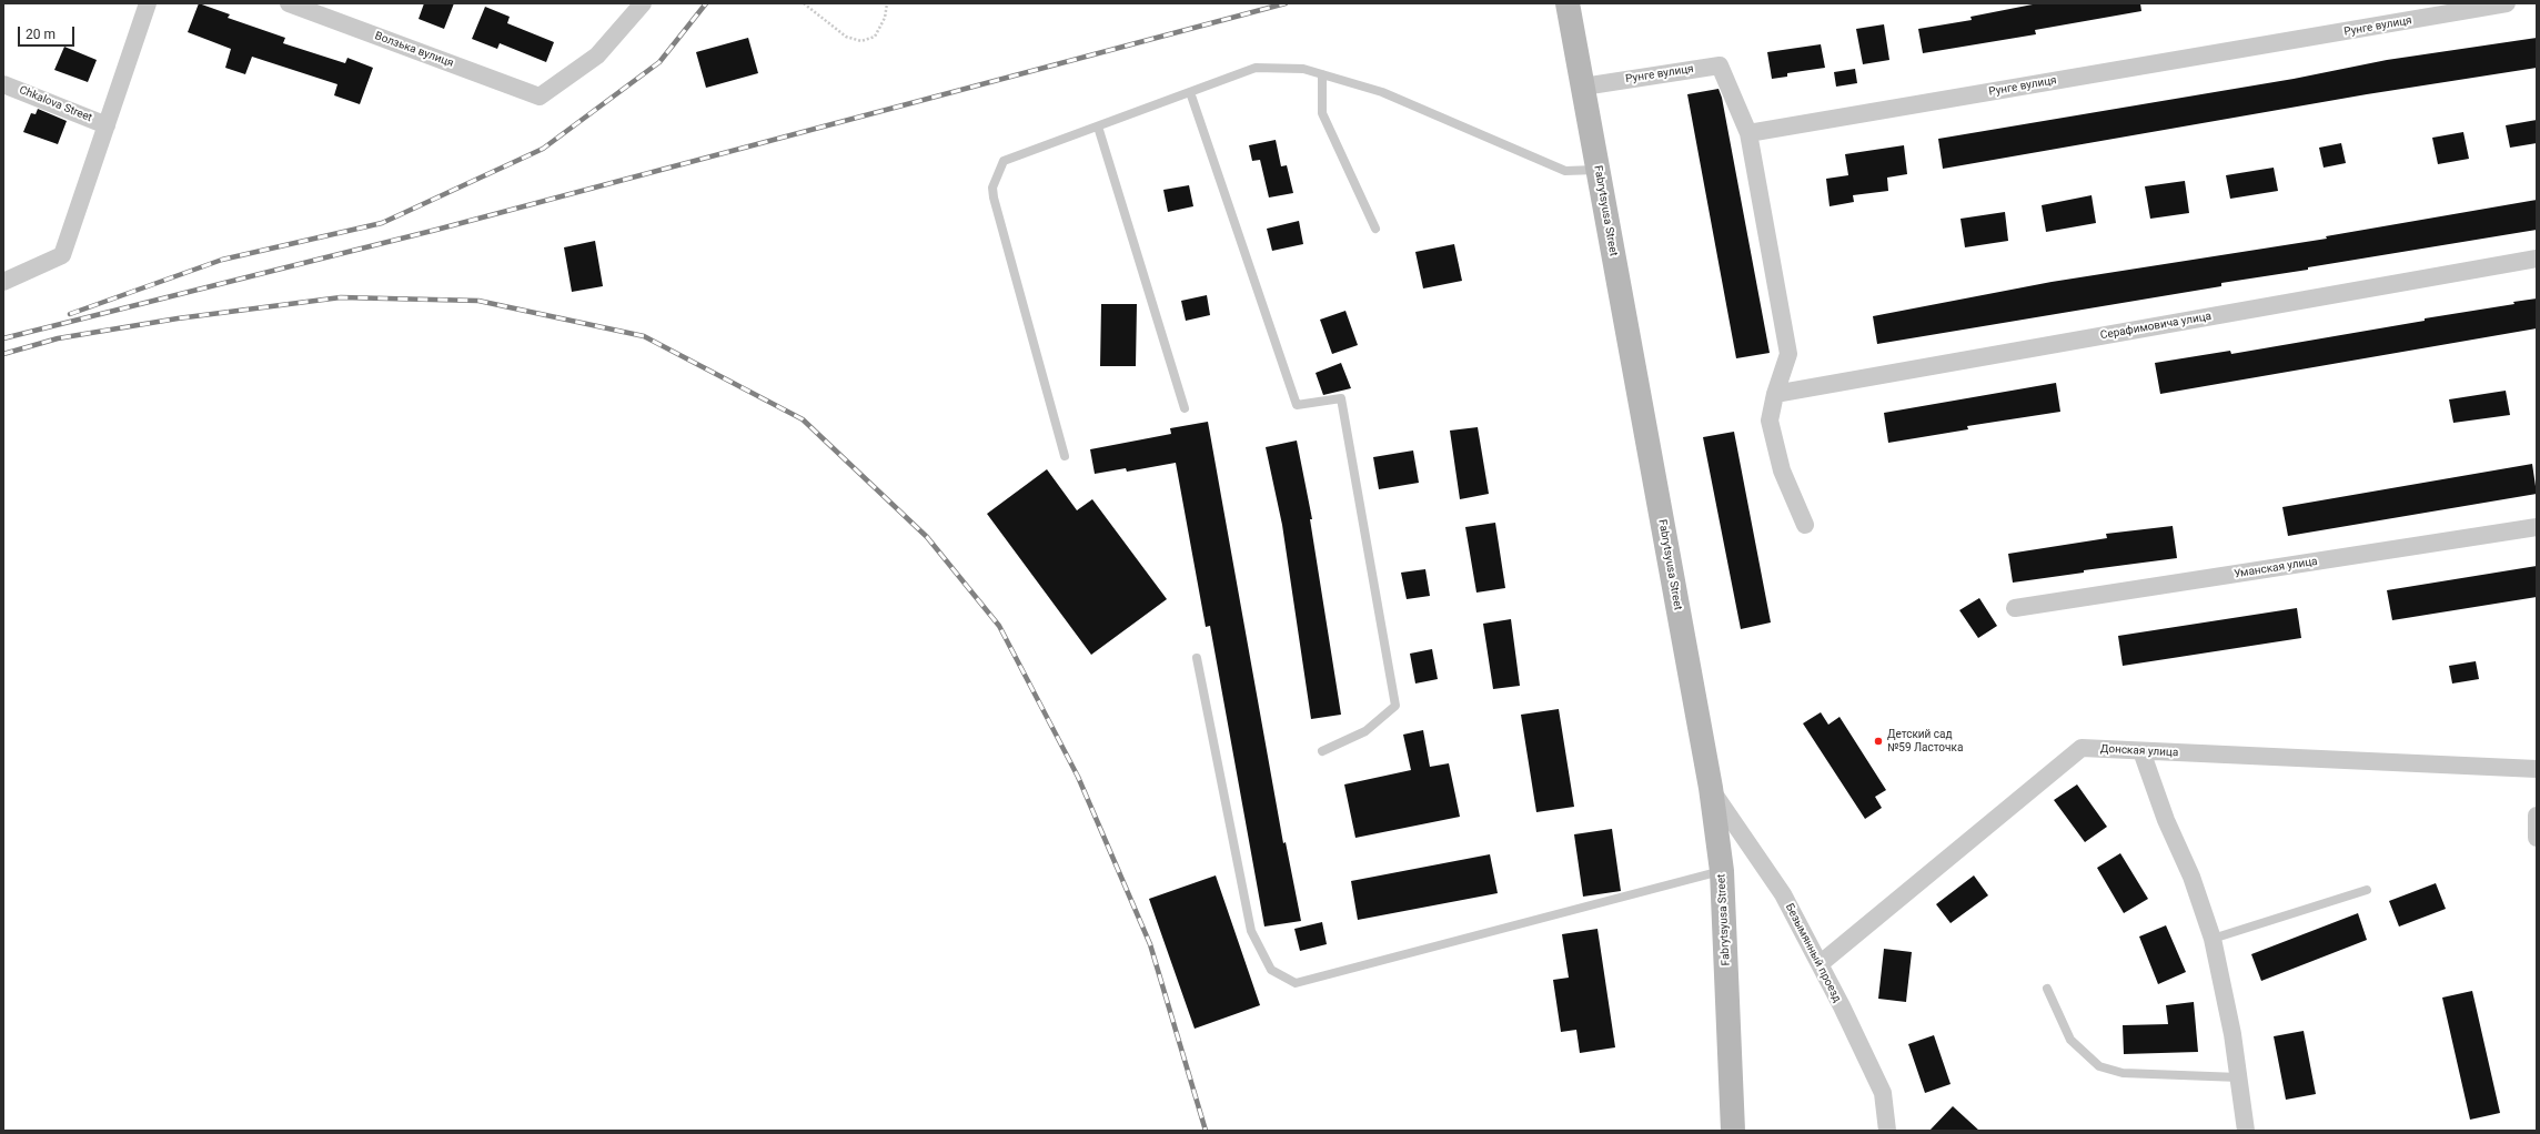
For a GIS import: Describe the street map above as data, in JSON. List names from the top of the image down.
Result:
{
  "streets": {
    "main road": ["Fabrytsyusa Street"],
    "street": [
      "Рунге вулиця",
      "Волзька вулиця",
      "Chkalova Street",
      "Серафимовича улица",
      "Уманская улица",
      "Донская улица",
      "Безымянный проезд"
    ]
  },
  "crossings": [
    ["Рунге вулиця", "Fabrytsyusa Street"],
    ["Fabrytsyusa Street", "Безымянный проезд"],
    ["Донская улица", "Безымянный проезд"]
  ],
  "places": ["Детский сад №59 Ласточка"],
  "scale_bar": "20 m"
}
